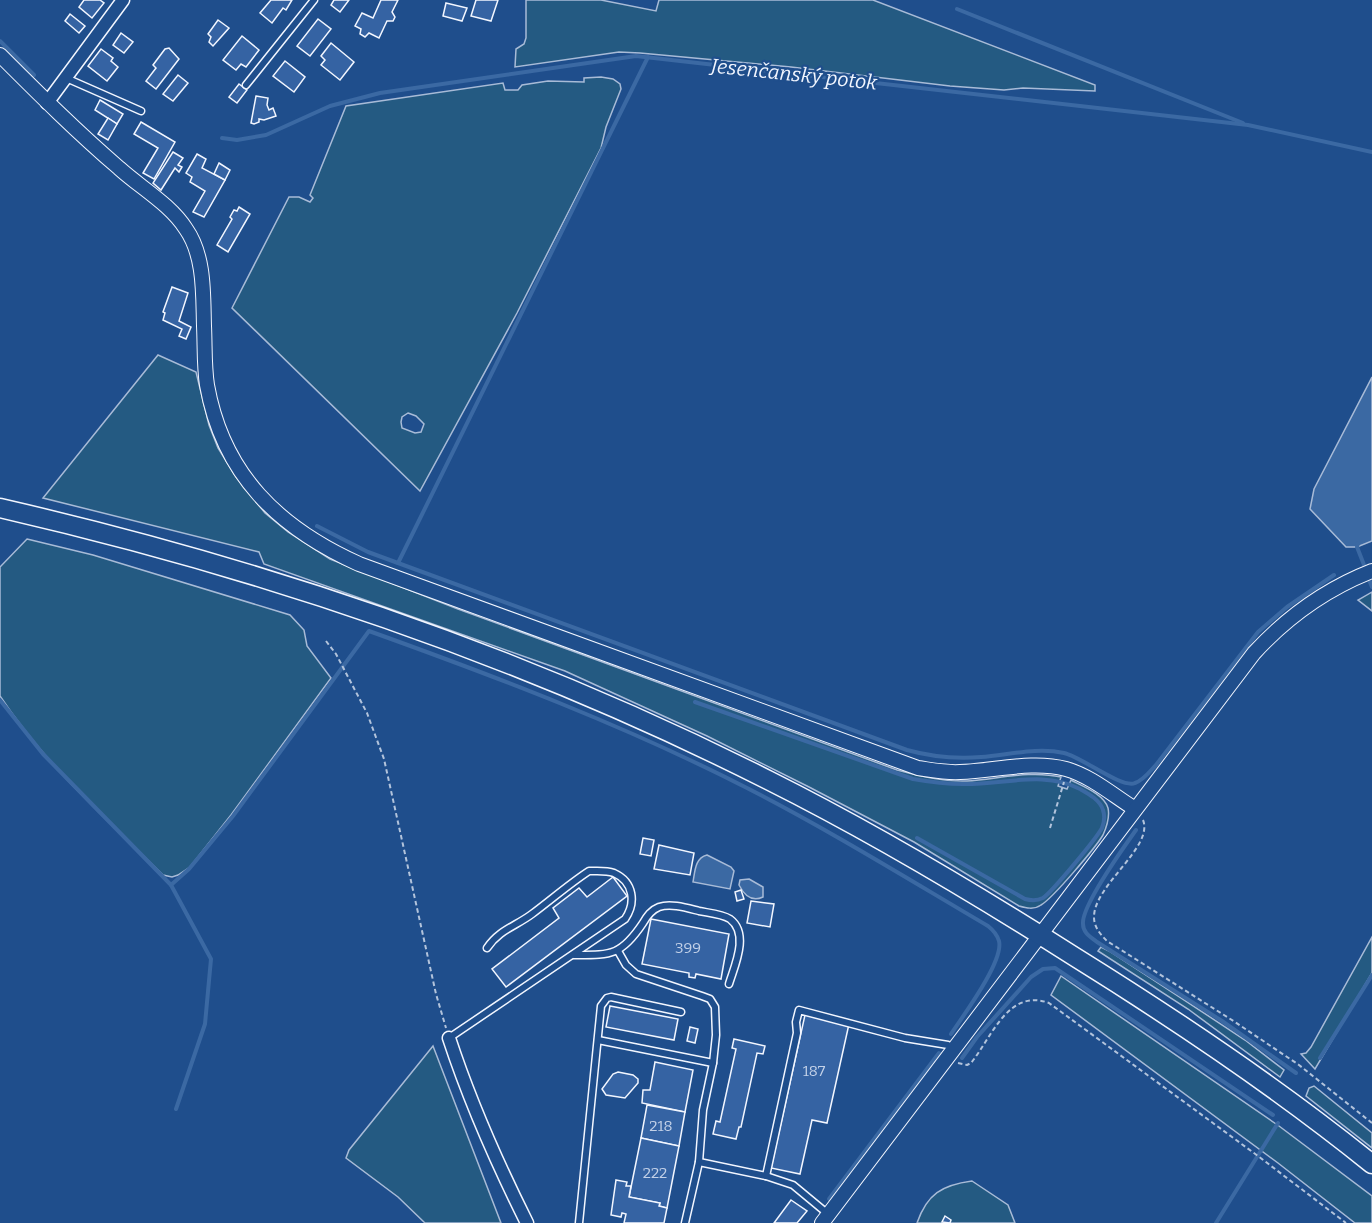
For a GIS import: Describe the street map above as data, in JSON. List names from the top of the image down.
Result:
{
  "water": ["Jesenčanský potok"],
  "house_numbers": [
    "399",
    "187",
    "218",
    "222"
  ]
}
